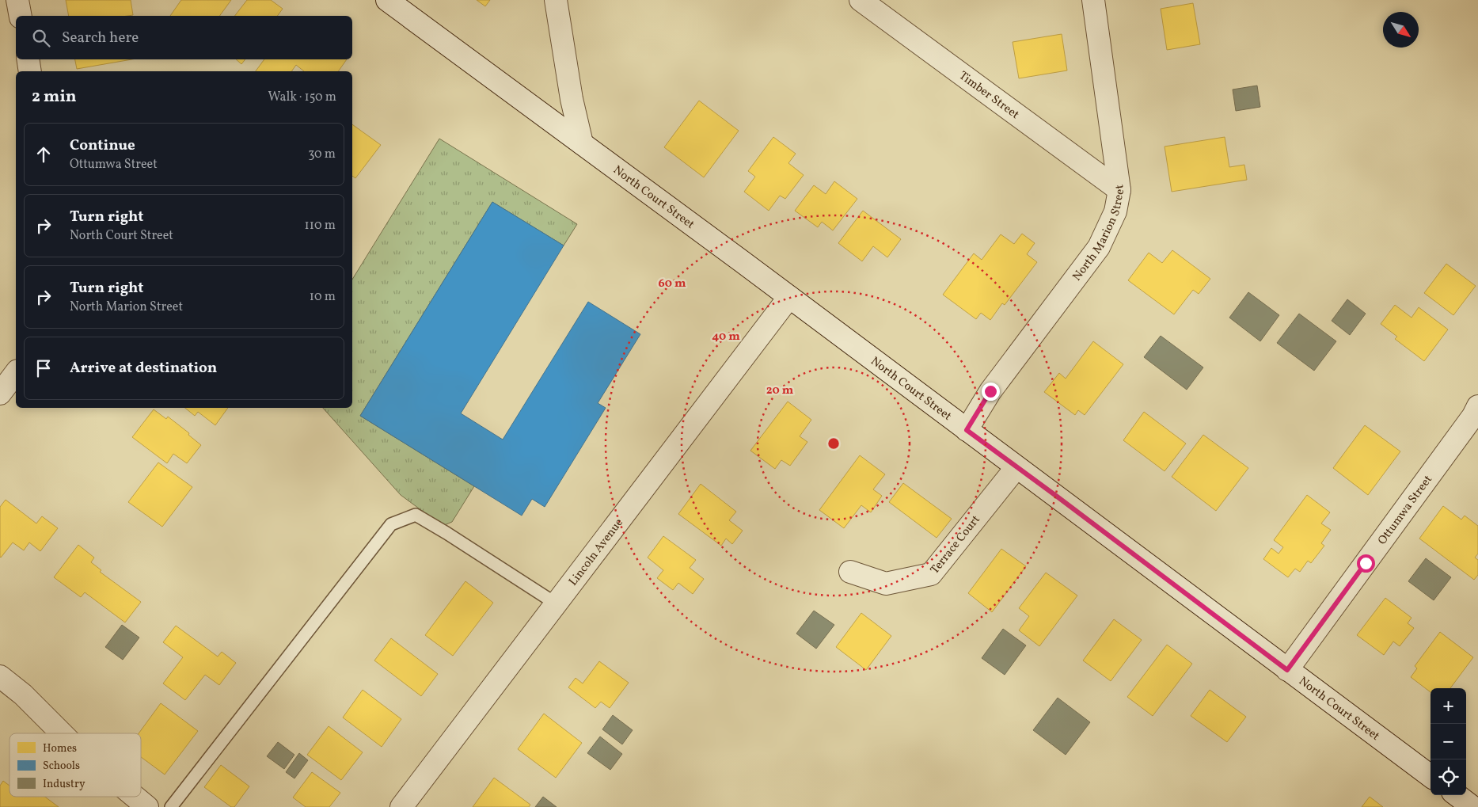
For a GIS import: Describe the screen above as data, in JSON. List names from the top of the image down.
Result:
{
  "streets": {
    "street": [
      "Timber Street",
      "North Court Street",
      "North Marion Street",
      "Ottumwa Street",
      "Terrace Court",
      "Lincoln Avenue"
    ]
  },
  "crossings": [
    ["Timber Street", "North Marion Street"],
    ["North Court Street", "North Marion Street"],
    ["North Court Street", "Ottumwa Street"],
    ["North Court Street", "Terrace Court"],
    ["North Court Street", "Lincoln Avenue"]
  ],
  "legend": ["Homes", "Schools", "Industry"],
  "north": "bottom right",
  "page": {
    "search": "Search here",
    "heading": ["2 min", "Walk · 150 m"],
    "list": [
      ["Continue", "Ottumwa Street", "30 m"],
      ["Turn right", "North Court Street", "110 m"],
      ["Turn right", "North Marion Street", "10 m"],
      "Arrive at destination"
    ],
    "map_buttons": ["+", "−"]
  },
  "rings": ["60 m", "40 m", "20 m"]
}
